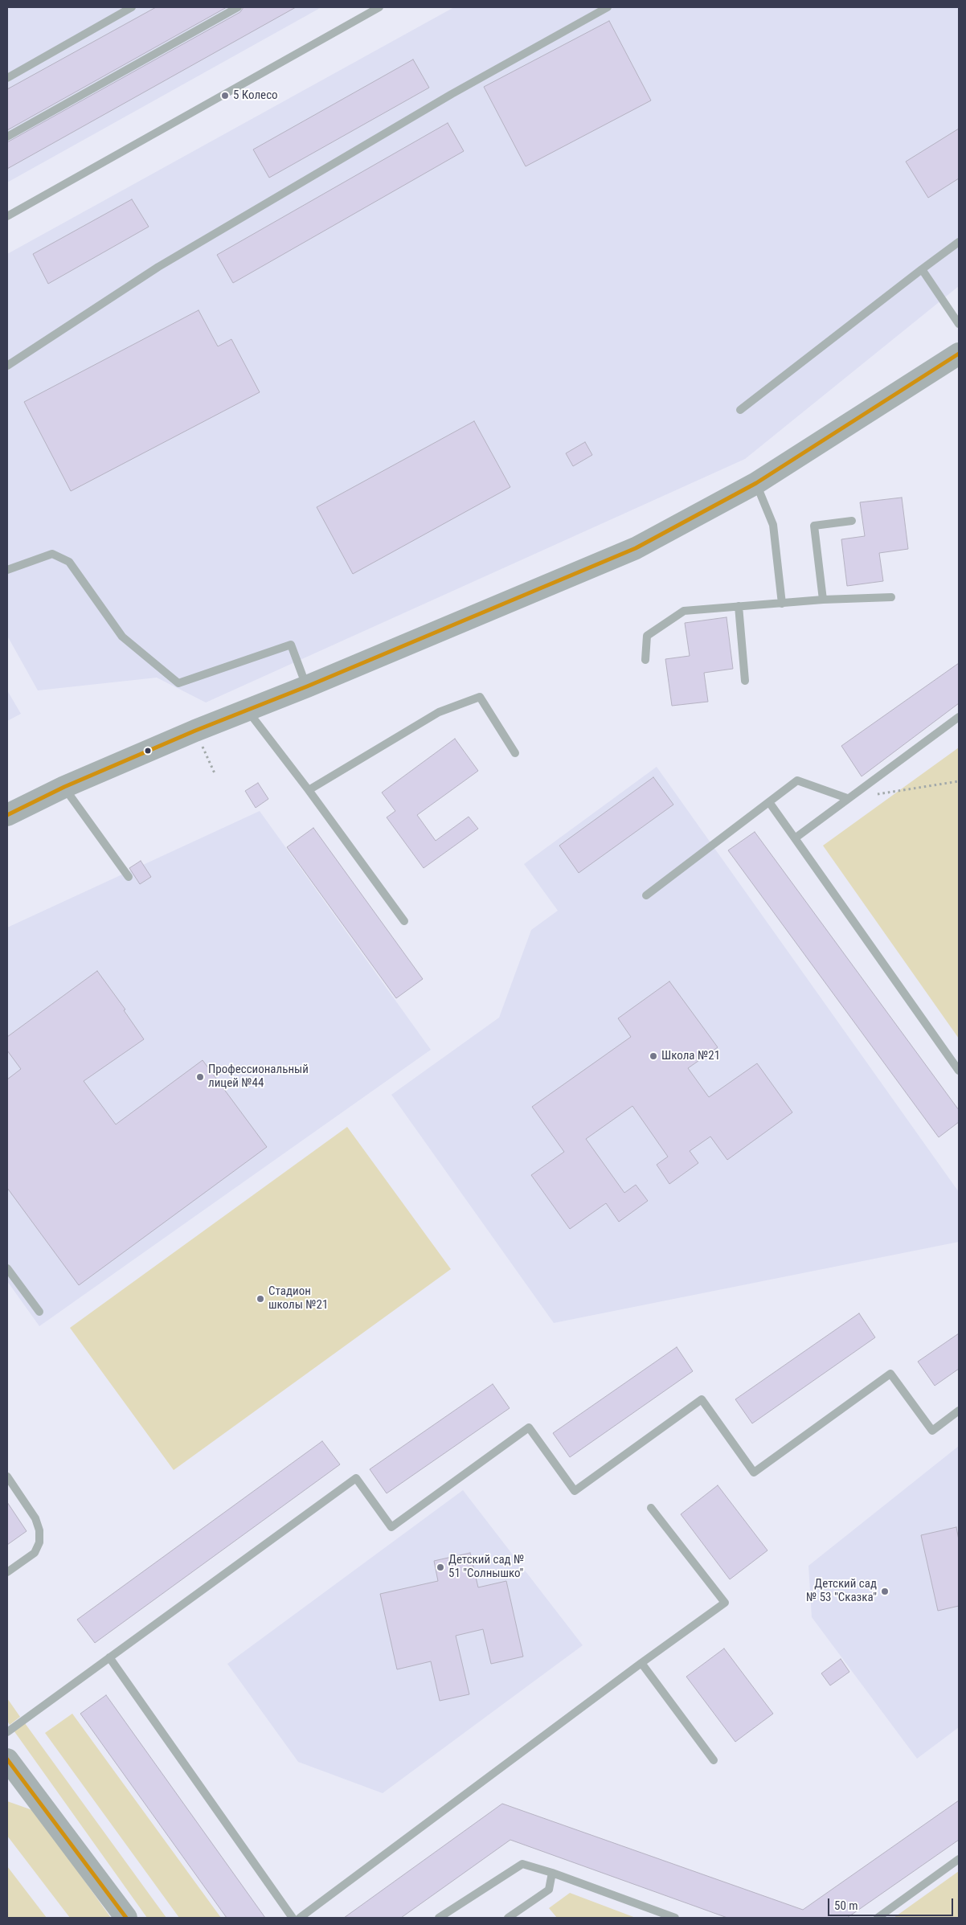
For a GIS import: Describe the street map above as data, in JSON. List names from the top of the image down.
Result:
{
  "places": [
    "5 Колесо",
    "Школа №21",
    "Профессиональный лицей №44",
    "Стадион школы №21",
    "Детский сад № 51 \"Солнышко\"",
    "Детский сад № 53 \"Сказка\""
  ],
  "scale_bar": "50 m"
}
